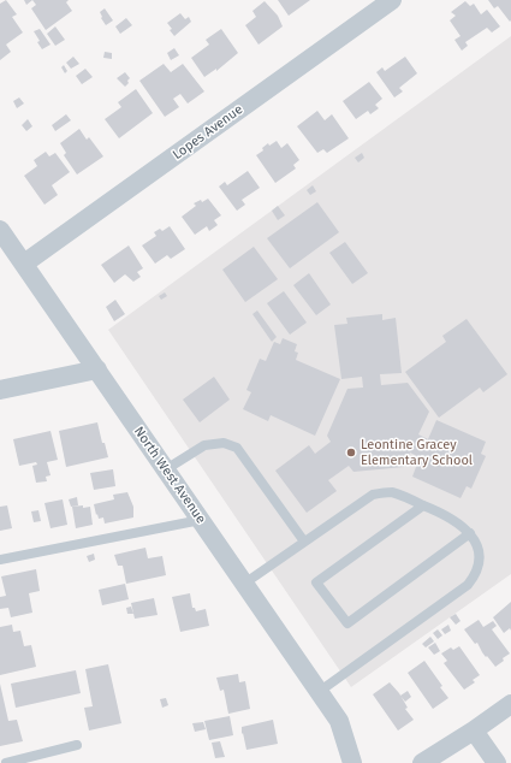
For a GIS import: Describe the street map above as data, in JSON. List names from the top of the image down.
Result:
{
  "streets": {
    "street": ["Lopes Avenue", "North West Avenue"]
  },
  "crossings": [
    ["Lopes Avenue", "North West Avenue"]
  ],
  "places": ["Leontine Gracey Elementary School"]
}
